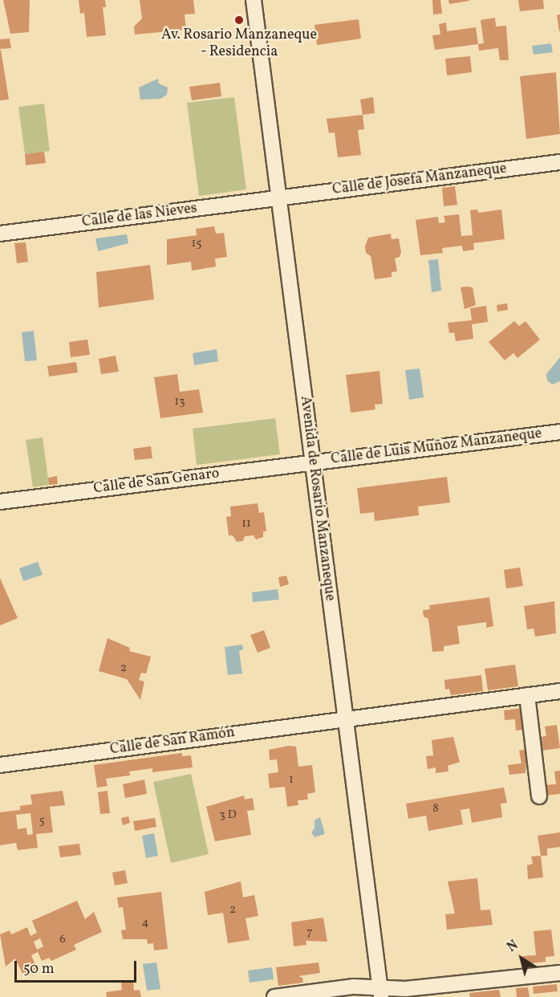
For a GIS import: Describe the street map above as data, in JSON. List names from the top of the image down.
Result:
{
  "streets": {
    "street": [
      "Calle de Josefa Manzaneque",
      "Calle de las Nieves",
      "Calle de Luis Muñoz Manzaneque",
      "Calle de San Genaro",
      "Avenida de Rosario Manzaneque",
      "Calle de San Ramón"
    ]
  },
  "crossings": [
    ["Calle de Josefa Manzaneque", "Calle de las Nieves"],
    ["Calle de Josefa Manzaneque", "Avenida de Rosario Manzaneque"],
    ["Calle de las Nieves", "Avenida de Rosario Manzaneque"],
    ["Calle de Luis Muñoz Manzaneque", "Calle de San Genaro"],
    ["Calle de Luis Muñoz Manzaneque", "Avenida de Rosario Manzaneque"],
    ["Calle de San Genaro", "Avenida de Rosario Manzaneque"],
    ["Avenida de Rosario Manzaneque", "Calle de San Ramón"]
  ],
  "places": ["Av. Rosario Manzaneque - Residencia"],
  "house_numbers": [
    "15",
    "13",
    "11",
    "2",
    "1",
    "8",
    "3 D",
    "5",
    "2",
    "4",
    "7",
    "6"
  ],
  "scale_bar": "50 m",
  "north": "top left"
}
